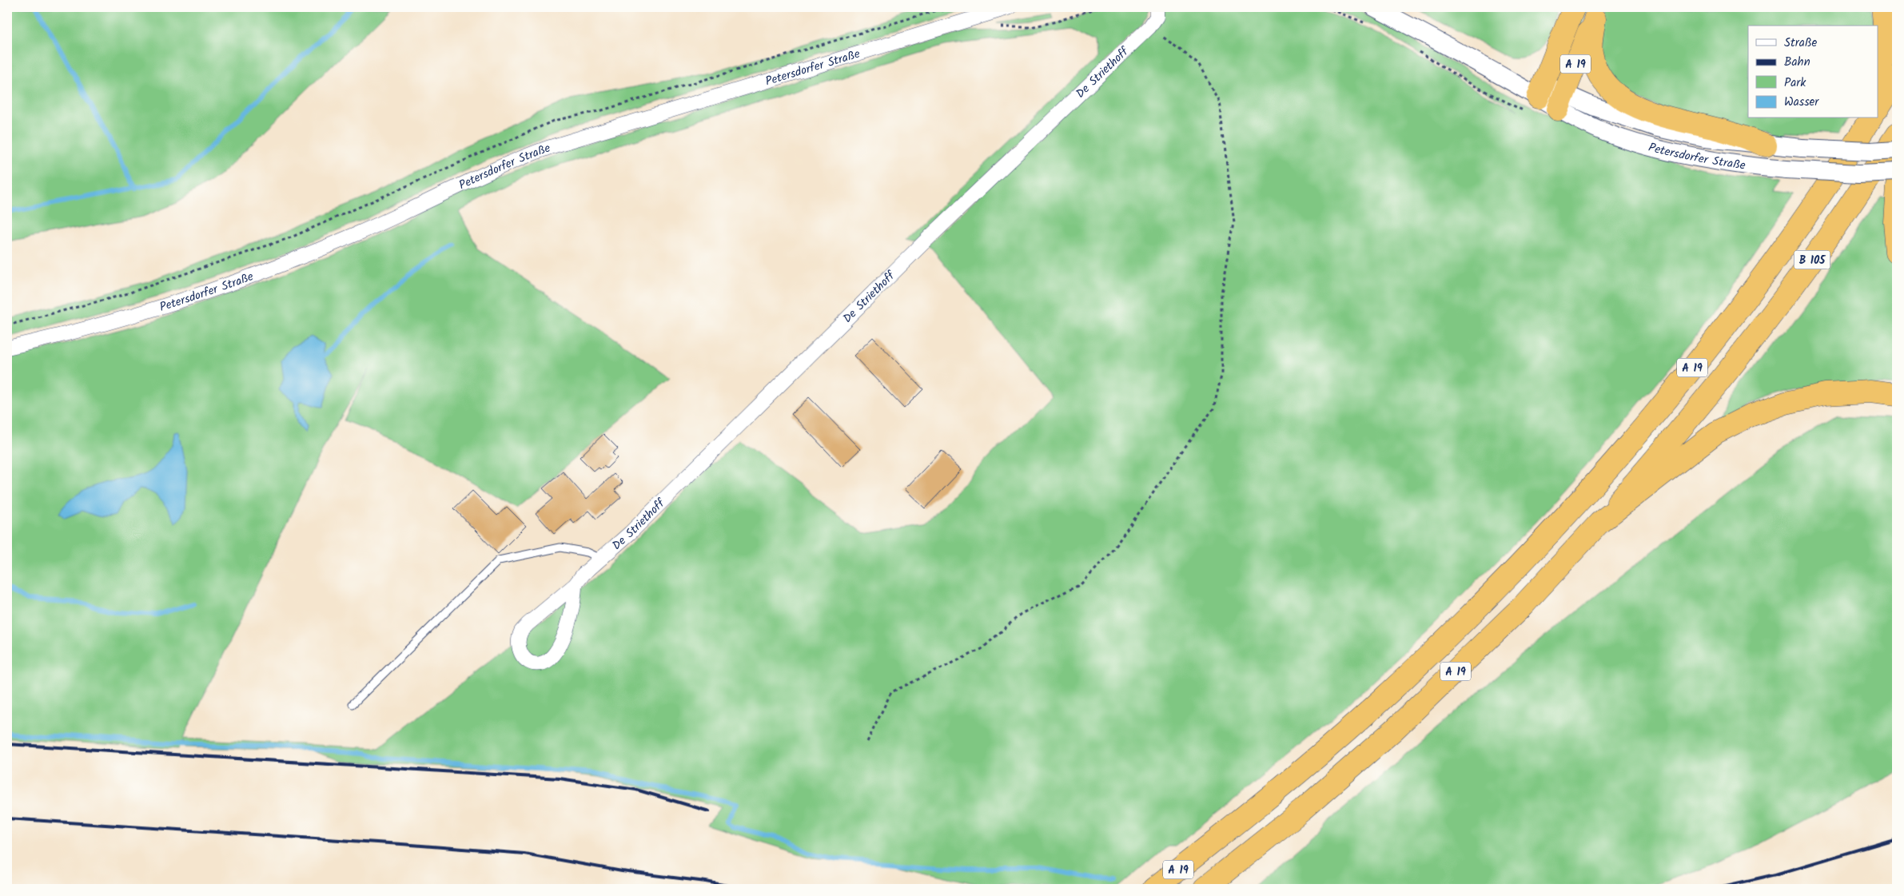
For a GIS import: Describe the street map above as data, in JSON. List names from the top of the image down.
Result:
{
  "streets": {
    "highway": ["A 19", "B 105"],
    "street": ["Petersdorfer Straße", "De Striethoff"]
  },
  "crossings": [
    ["A 19", "Petersdorfer Straße"],
    ["A 19", "B 105"]
  ],
  "legend": [
    "Straße",
    "Bahn",
    "Park",
    "Wasser"
  ]
}
